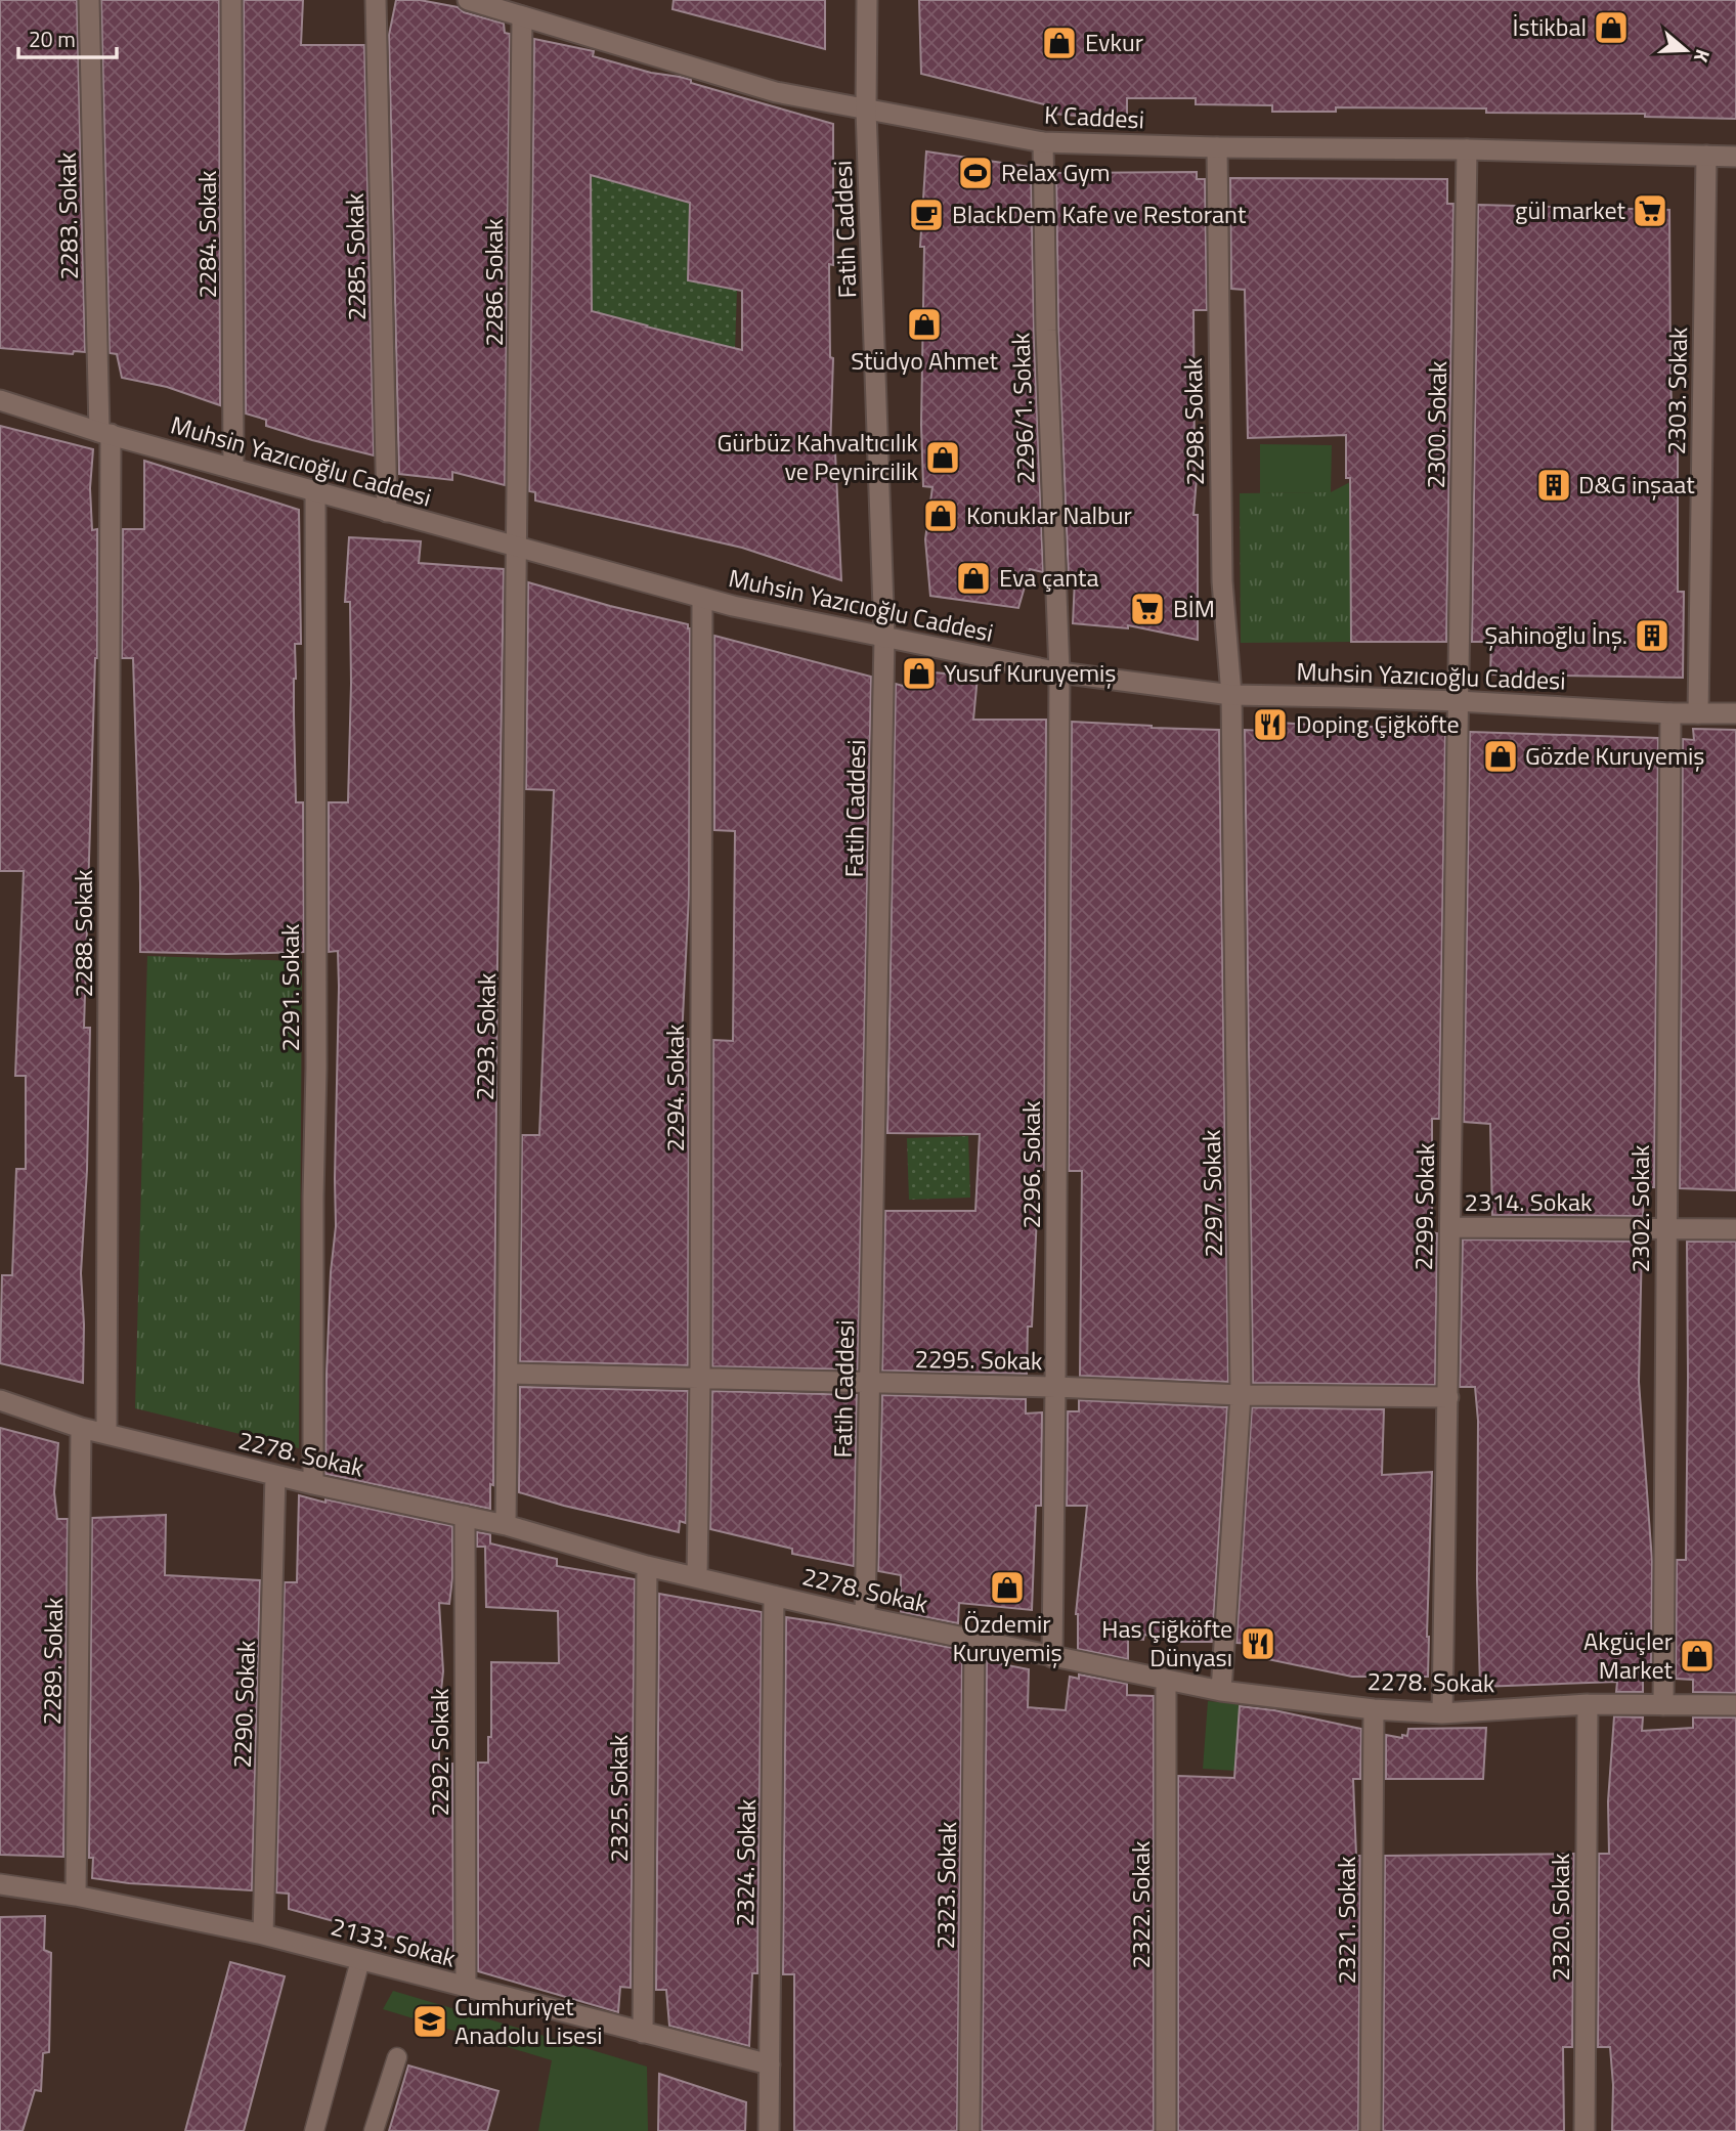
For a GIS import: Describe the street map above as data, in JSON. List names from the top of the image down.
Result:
{
  "streets": {
    "street": [
      "K Caddesi",
      "2283. Sokak",
      "Fatih Caddesi",
      "2284. Sokak",
      "2285. Sokak",
      "2286. Sokak",
      "2303. Sokak",
      "2296/1. Sokak",
      "2298. Sokak",
      "2300. Sokak",
      "Muhsin Yazıcıoğlu Caddesi",
      "2288. Sokak",
      "2291. Sokak",
      "2293. Sokak",
      "2294. Sokak",
      "2296. Sokak",
      "2297. Sokak",
      "2314. Sokak",
      "2299. Sokak",
      "2302. Sokak",
      "2295. Sokak",
      "2278. Sokak",
      "2289. Sokak",
      "2290. Sokak",
      "2292. Sokak",
      "2325. Sokak",
      "2324. Sokak",
      "2323. Sokak",
      "2322. Sokak",
      "2320. Sokak",
      "2321. Sokak",
      "2133. Sokak"
    ]
  },
  "crossings": [
    ["K Caddesi", "Fatih Caddesi"],
    ["K Caddesi", "2286. Sokak"],
    ["K Caddesi", "2303. Sokak"],
    ["K Caddesi", "2296/1. Sokak"],
    ["K Caddesi", "2298. Sokak"],
    ["K Caddesi", "2300. Sokak"],
    ["2283. Sokak", "Muhsin Yazıcıoğlu Caddesi"],
    ["2283. Sokak", "2288. Sokak"],
    ["Fatih Caddesi", "Muhsin Yazıcıoğlu Caddesi"],
    ["Fatih Caddesi", "2295. Sokak"],
    ["Fatih Caddesi", "2278. Sokak"],
    ["2284. Sokak", "Muhsin Yazıcıoğlu Caddesi"],
    ["2285. Sokak", "Muhsin Yazıcıoğlu Caddesi"],
    ["2286. Sokak", "Muhsin Yazıcıoğlu Caddesi"],
    ["2286. Sokak", "2293. Sokak"],
    ["2303. Sokak", "Muhsin Yazıcıoğlu Caddesi"],
    ["2296/1. Sokak", "Muhsin Yazıcıoğlu Caddesi"],
    ["2296/1. Sokak", "2296. Sokak"],
    ["2298. Sokak", "Muhsin Yazıcıoğlu Caddesi"],
    ["2298. Sokak", "2297. Sokak"],
    ["2300. Sokak", "Muhsin Yazıcıoğlu Caddesi"],
    ["2300. Sokak", "2299. Sokak"],
    ["Muhsin Yazıcıoğlu Caddesi", "2288. Sokak"],
    ["Muhsin Yazıcıoğlu Caddesi", "2291. Sokak"],
    ["Muhsin Yazıcıoğlu Caddesi", "2293. Sokak"],
    ["Muhsin Yazıcıoğlu Caddesi", "2294. Sokak"],
    ["Muhsin Yazıcıoğlu Caddesi", "2296. Sokak"],
    ["Muhsin Yazıcıoğlu Caddesi", "2297. Sokak"],
    ["Muhsin Yazıcıoğlu Caddesi", "2299. Sokak"],
    ["Muhsin Yazıcıoğlu Caddesi", "2302. Sokak"],
    ["2288. Sokak", "2278. Sokak"],
    ["2291. Sokak", "2278. Sokak"],
    ["2293. Sokak", "2295. Sokak"],
    ["2293. Sokak", "2278. Sokak"],
    ["2294. Sokak", "2295. Sokak"],
    ["2294. Sokak", "2278. Sokak"],
    ["2296. Sokak", "2295. Sokak"],
    ["2296. Sokak", "2278. Sokak"],
    ["2297. Sokak", "2295. Sokak"],
    ["2297. Sokak", "2278. Sokak"],
    ["2314. Sokak", "2299. Sokak"],
    ["2314. Sokak", "2302. Sokak"],
    ["2299. Sokak", "2295. Sokak"],
    ["2299. Sokak", "2278. Sokak"],
    ["2302. Sokak", "2278. Sokak"],
    ["2278. Sokak", "2289. Sokak"],
    ["2278. Sokak", "2290. Sokak"],
    ["2278. Sokak", "2292. Sokak"],
    ["2278. Sokak", "2325. Sokak"],
    ["2278. Sokak", "2324. Sokak"],
    ["2278. Sokak", "2323. Sokak"],
    ["2278. Sokak", "2322. Sokak"],
    ["2278. Sokak", "2320. Sokak"],
    ["2278. Sokak", "2321. Sokak"],
    ["2289. Sokak", "2133. Sokak"],
    ["2290. Sokak", "2133. Sokak"],
    ["2292. Sokak", "2133. Sokak"],
    ["2325. Sokak", "2133. Sokak"],
    ["2324. Sokak", "2133. Sokak"]
  ],
  "places": {
    "shop": [
      "İstikbal",
      "Evkur",
      "Stüdyo Ahmet",
      "Gürbüz Kahvaltıcılık ve Peynircilik",
      "Konuklar Nalbur",
      "Eva çanta",
      "Yusuf Kuruyemiş",
      "Gözde Kuruyemiş",
      "Özdemir Kuruyemiş",
      "Akgüçler Market"
    ],
    "sports": ["Relax Gym"],
    "supermarket": ["gül market", "BİM"],
    "cafe": ["BlackDem Kafe ve Restorant"],
    "building": ["D&G inşaat", "Şahinoğlu İnş."],
    "restaurant": ["Doping Çiğköfte", "Has Çiğköfte Dünyası"],
    "school or university": ["Cumhuriyet Anadolu Lisesi"]
  },
  "scale_bar": "20 m",
  "north": "right"
}
